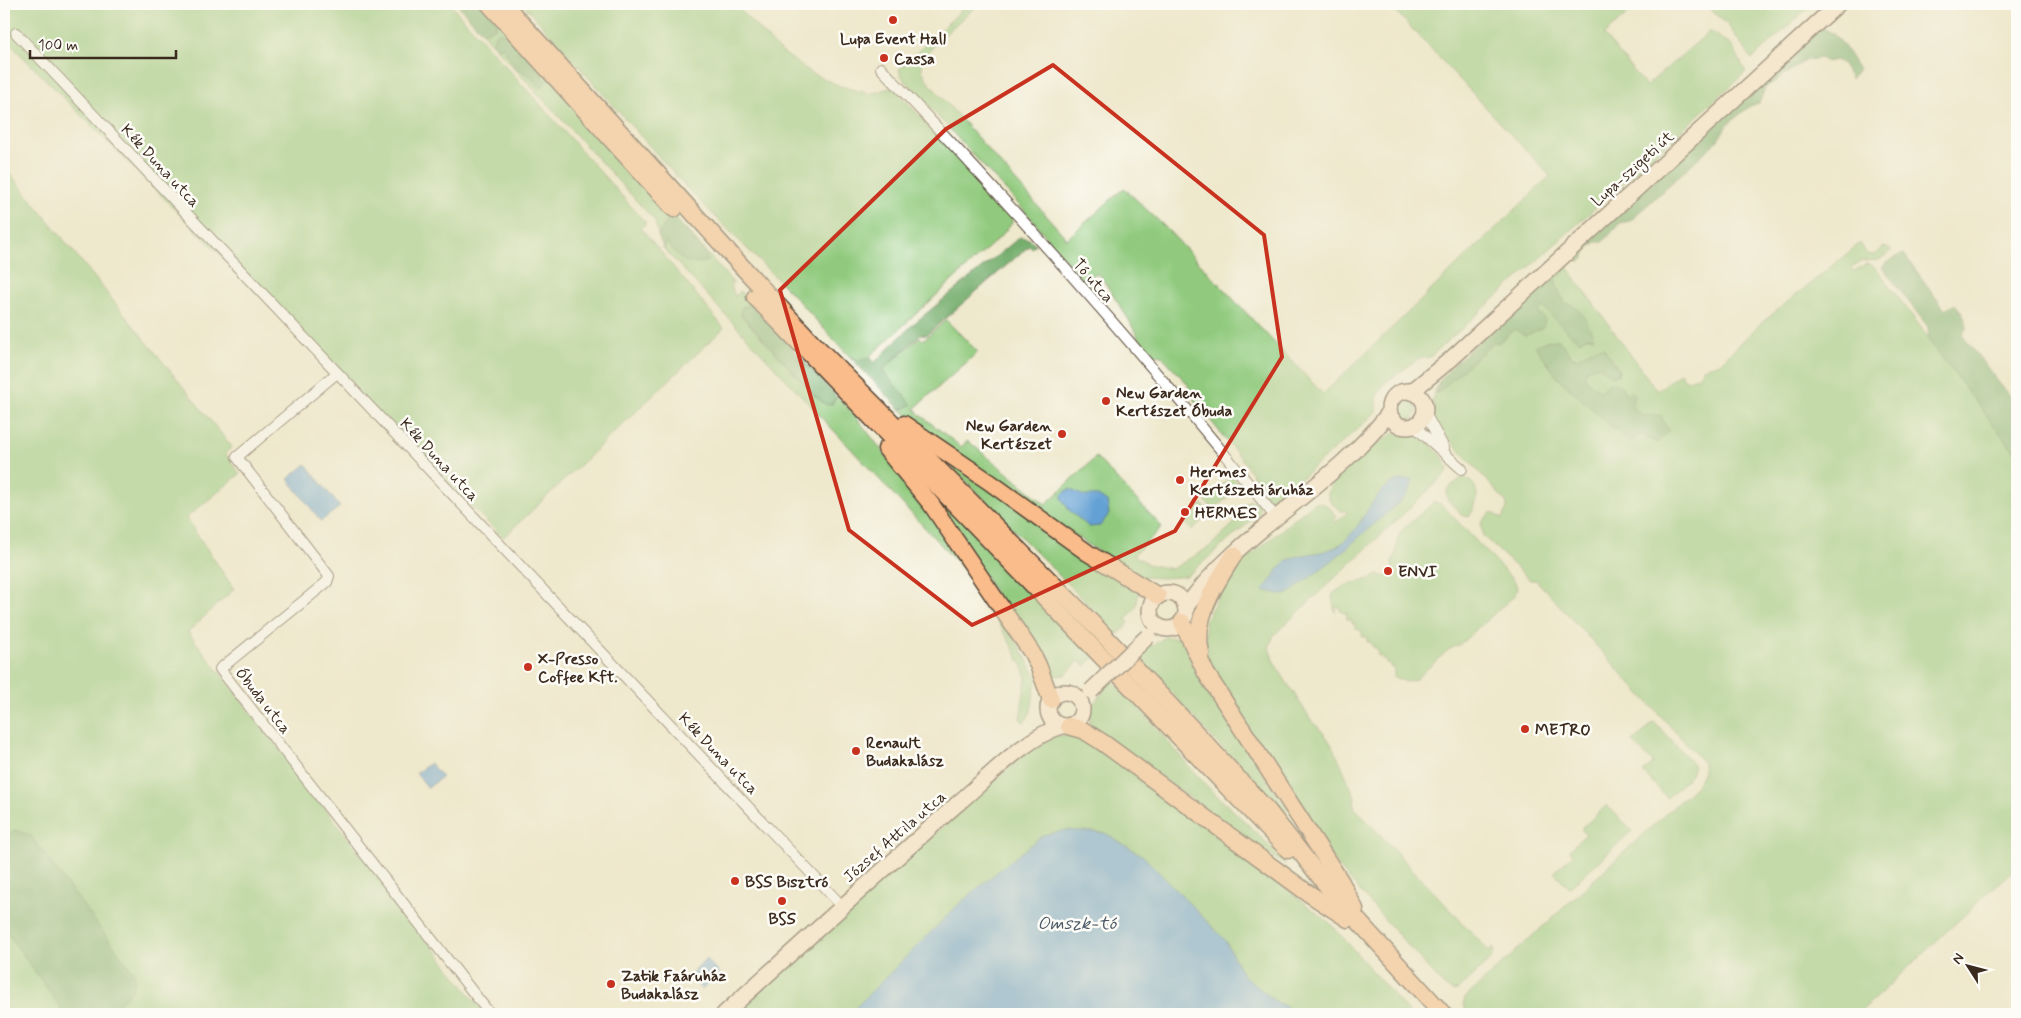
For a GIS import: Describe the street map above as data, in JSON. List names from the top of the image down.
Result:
{
  "streets": {
    "street": [
      "Kék Duna utca",
      "Lupa-szigeti út",
      "Tó utca",
      "Óbuda utca",
      "József Attila utca"
    ]
  },
  "crossings": [
    ["Kék Duna utca", "Óbuda utca"],
    ["Kék Duna utca", "József Attila utca"],
    ["Lupa-szigeti út", "Tó utca"]
  ],
  "water": ["Omszk-tó"],
  "places": [
    "Lupa Event Hall",
    "Cassa",
    "New Garden Kertészet Óbuda",
    "New Garden Kertészet",
    "Hermes Kertészeti áruház",
    "HERMES",
    "ENVI",
    "X-Presso Coffee Kft.",
    "METRO",
    "Renault Budakalász",
    "BSS Bisztró",
    "BSS",
    "Zatik Faáruház Budakalász"
  ],
  "scale_bar": "100 m",
  "north": "top left"
}
